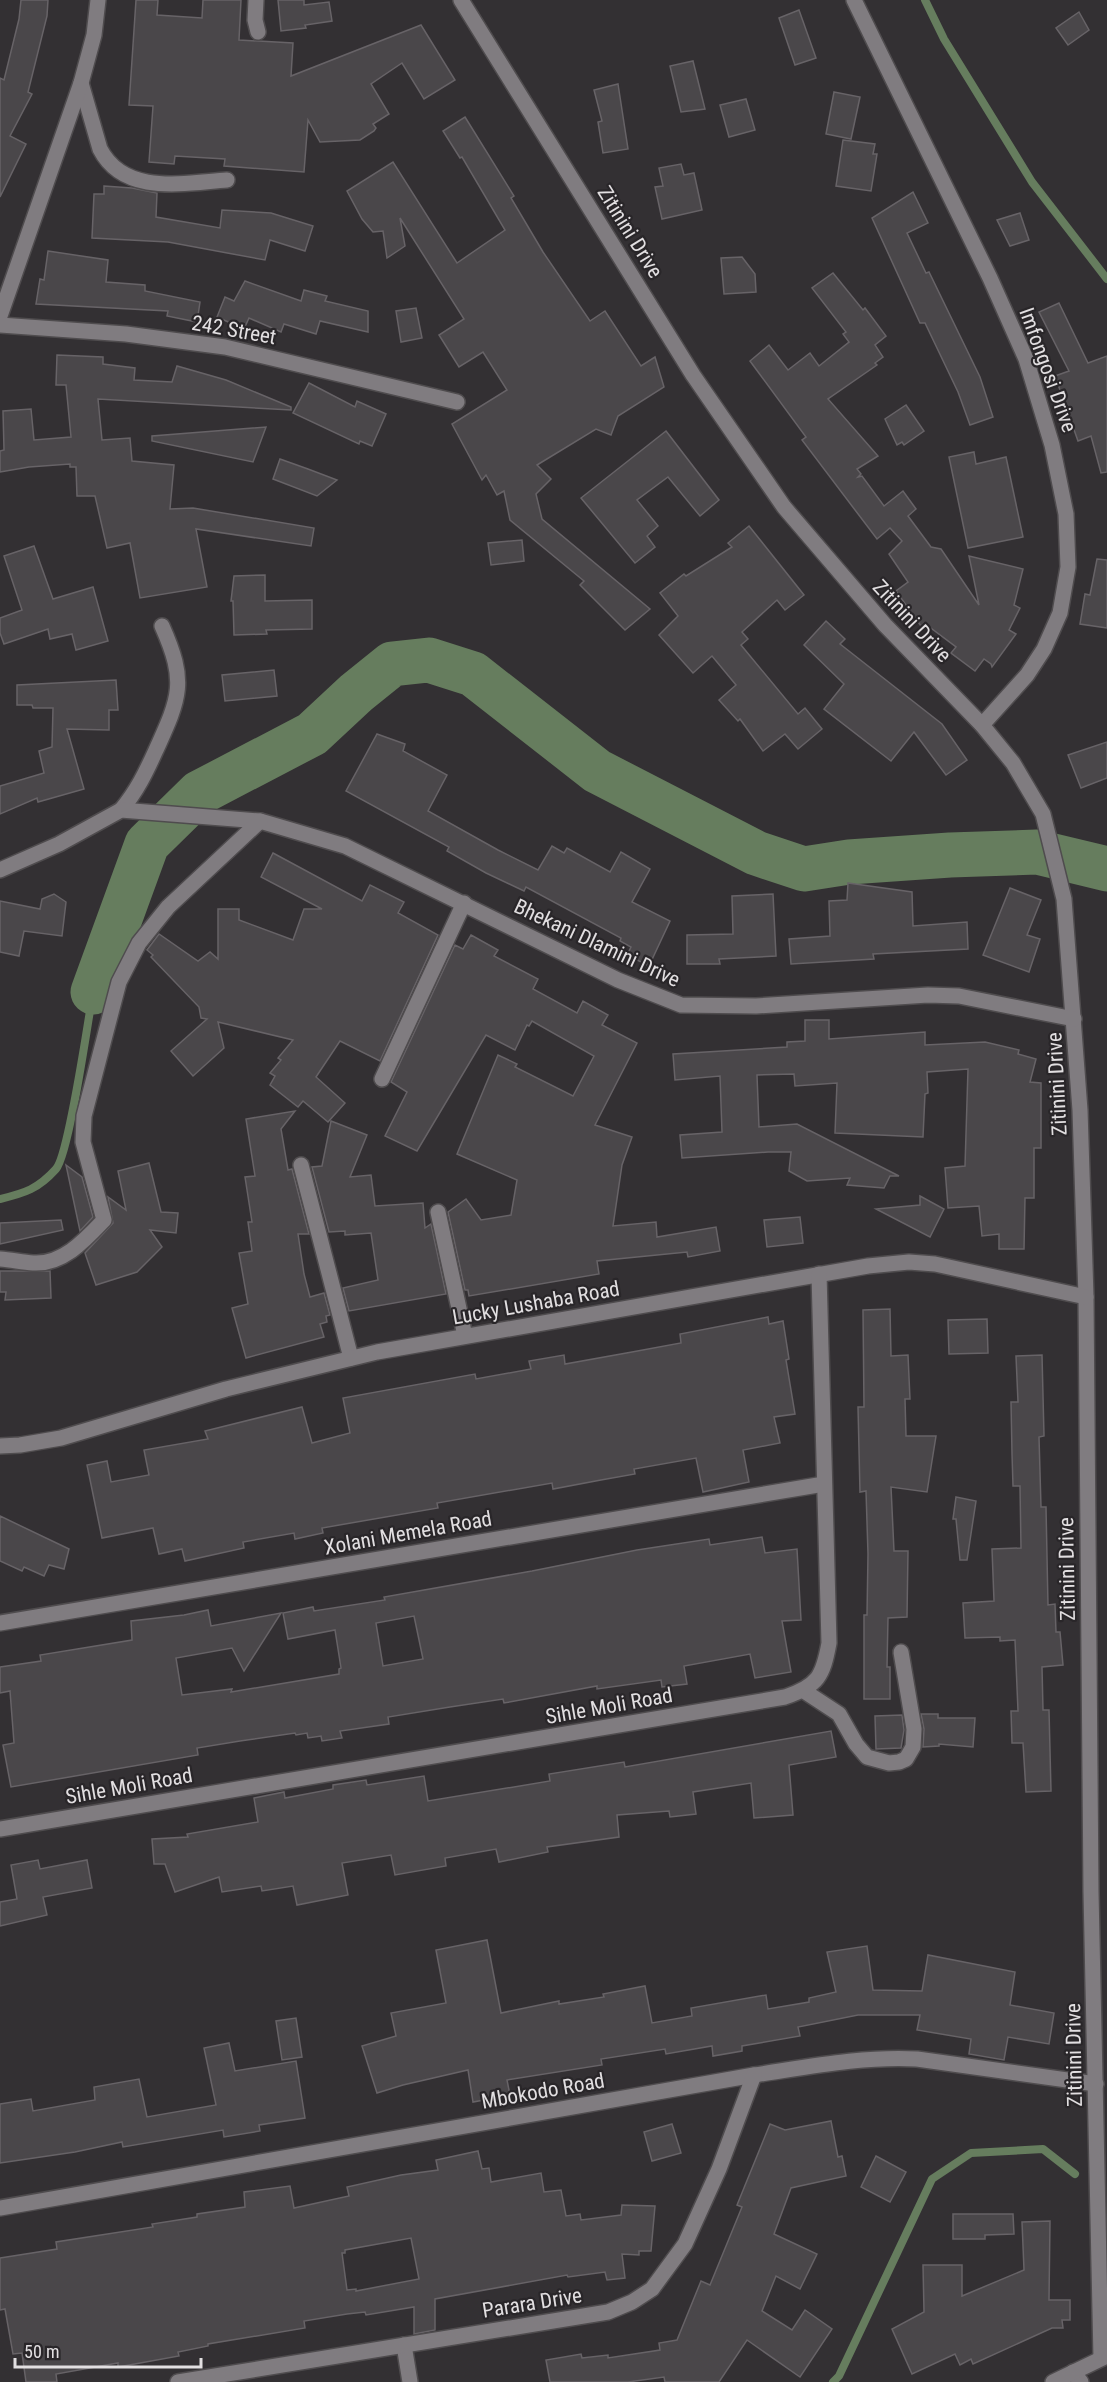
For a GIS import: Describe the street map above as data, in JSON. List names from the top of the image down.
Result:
{
  "streets": {
    "street": [
      "Zitinini Drive",
      "242 Street",
      "Imfongosi Drive",
      "Bhekani Dlamini Drive",
      "Lucky Lushaba Road",
      "Xolani Memela Road",
      "Sihle Moli Road",
      "Mbokodo Road",
      "Parara Drive"
    ]
  },
  "crossings": [
    ["Zitinini Drive", "Imfongosi Drive"],
    ["Zitinini Drive", "Bhekani Dlamini Drive"],
    ["Zitinini Drive", "Lucky Lushaba Road"],
    ["Zitinini Drive", "Mbokodo Road"],
    ["Mbokodo Road", "Parara Drive"]
  ],
  "scale_bar": "50 m"
}
